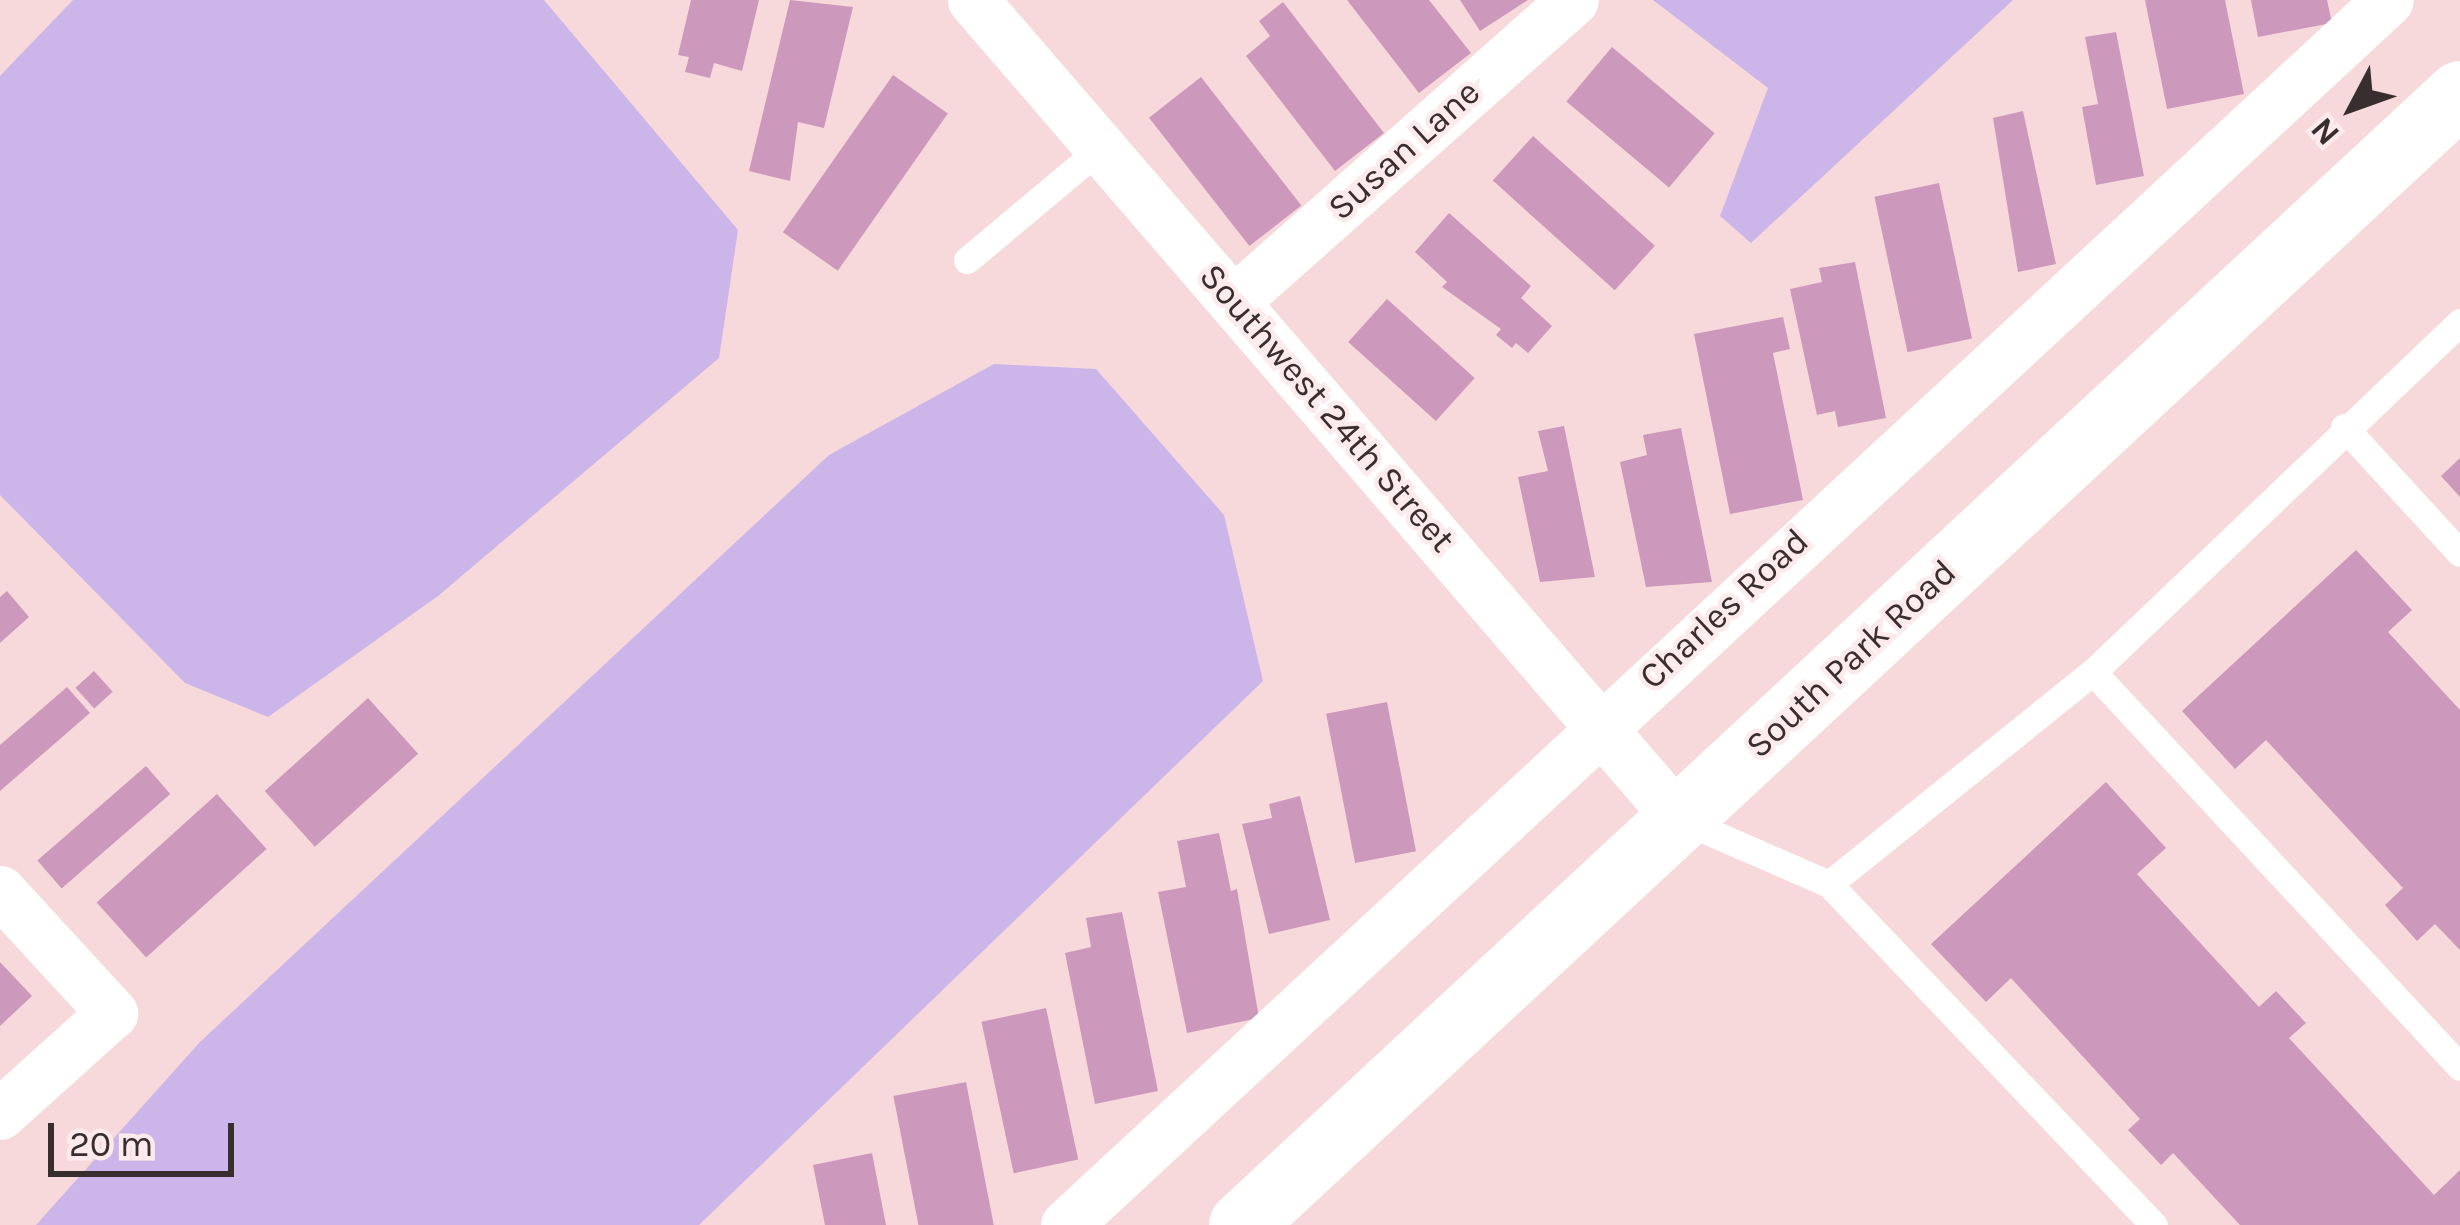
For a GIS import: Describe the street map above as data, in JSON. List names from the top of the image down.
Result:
{
  "streets": {
    "street": [
      "Susan Lane",
      "Southwest 24th Street",
      "Charles Road",
      "South Park Road"
    ]
  },
  "crossings": [
    ["Susan Lane", "Southwest 24th Street"],
    ["Southwest 24th Street", "Charles Road"],
    ["Southwest 24th Street", "South Park Road"]
  ],
  "scale_bar": "20 m",
  "north": "bottom left"
}
